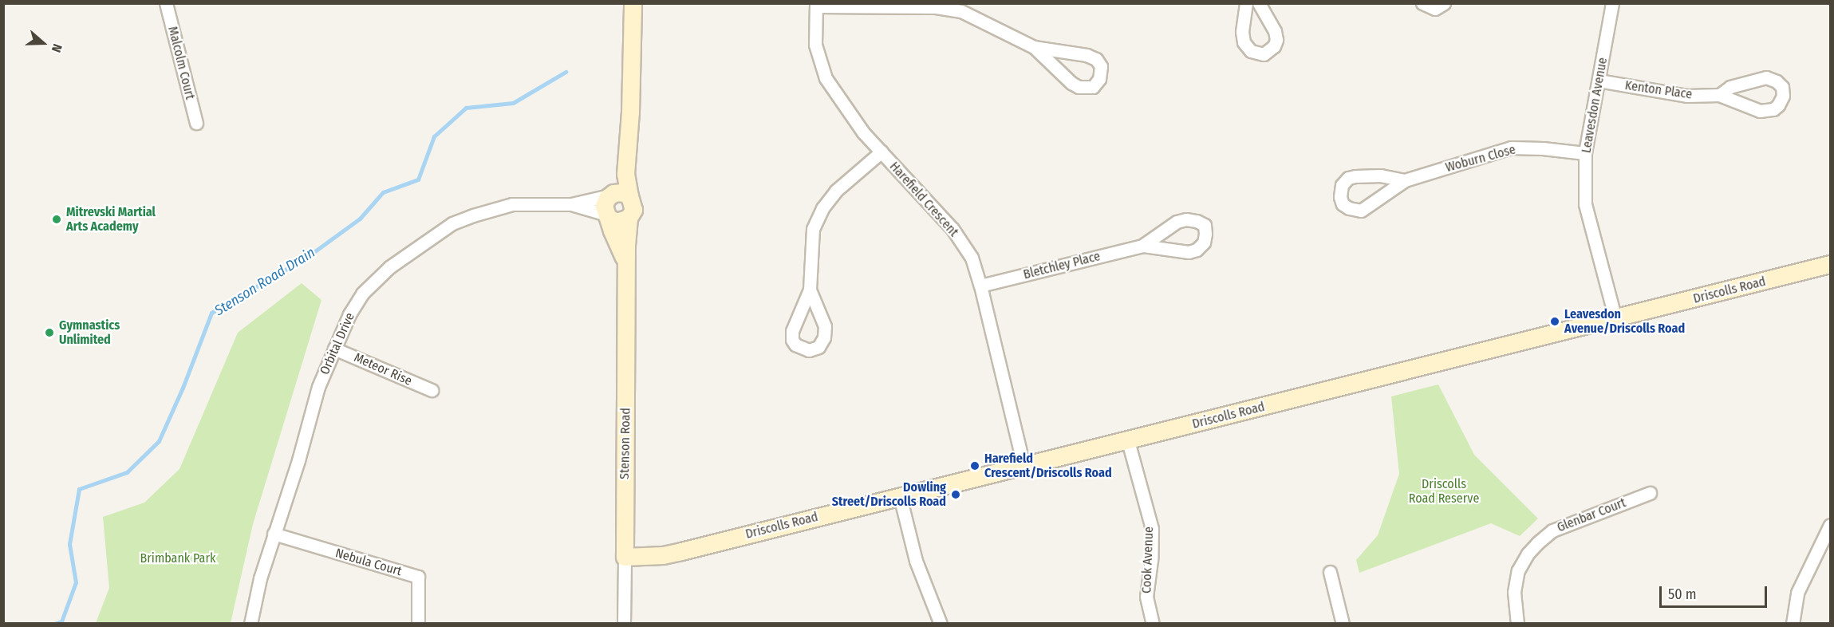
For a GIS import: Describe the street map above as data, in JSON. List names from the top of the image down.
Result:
{
  "streets": {
    "street": [
      "Malcolm Court",
      "Kenton Place",
      "Leavesdon Avenue",
      "Woburn Close",
      "Harefield Crescent",
      "Bletchley Place",
      "Driscolls Road",
      "Orbital Drive",
      "Meteor Rise",
      "Stenson Road",
      "Glenbar Court",
      "Cook Avenue",
      "Nebula Court"
    ]
  },
  "crossings": [
    ["Kenton Place", "Leavesdon Avenue"],
    ["Leavesdon Avenue", "Woburn Close"],
    ["Leavesdon Avenue", "Driscolls Road"],
    ["Harefield Crescent", "Bletchley Place"],
    ["Harefield Crescent", "Driscolls Road"],
    ["Driscolls Road", "Stenson Road"],
    ["Driscolls Road", "Cook Avenue"],
    ["Orbital Drive", "Meteor Rise"],
    ["Orbital Drive", "Stenson Road"],
    ["Orbital Drive", "Nebula Court"]
  ],
  "water": ["Stenson Road Drain"],
  "parks": ["Driscolls Road Reserve", "Brimbank Park"],
  "places": [
    "Mitrevski Martial Arts Academy",
    "Leavesdon Avenue/Driscolls Road",
    "Gymnastics Unlimited",
    "Harefield Crescent/Driscolls Road",
    "Dowling Street/Driscolls Road"
  ],
  "scale_bar": "50 m",
  "north": "right"
}
